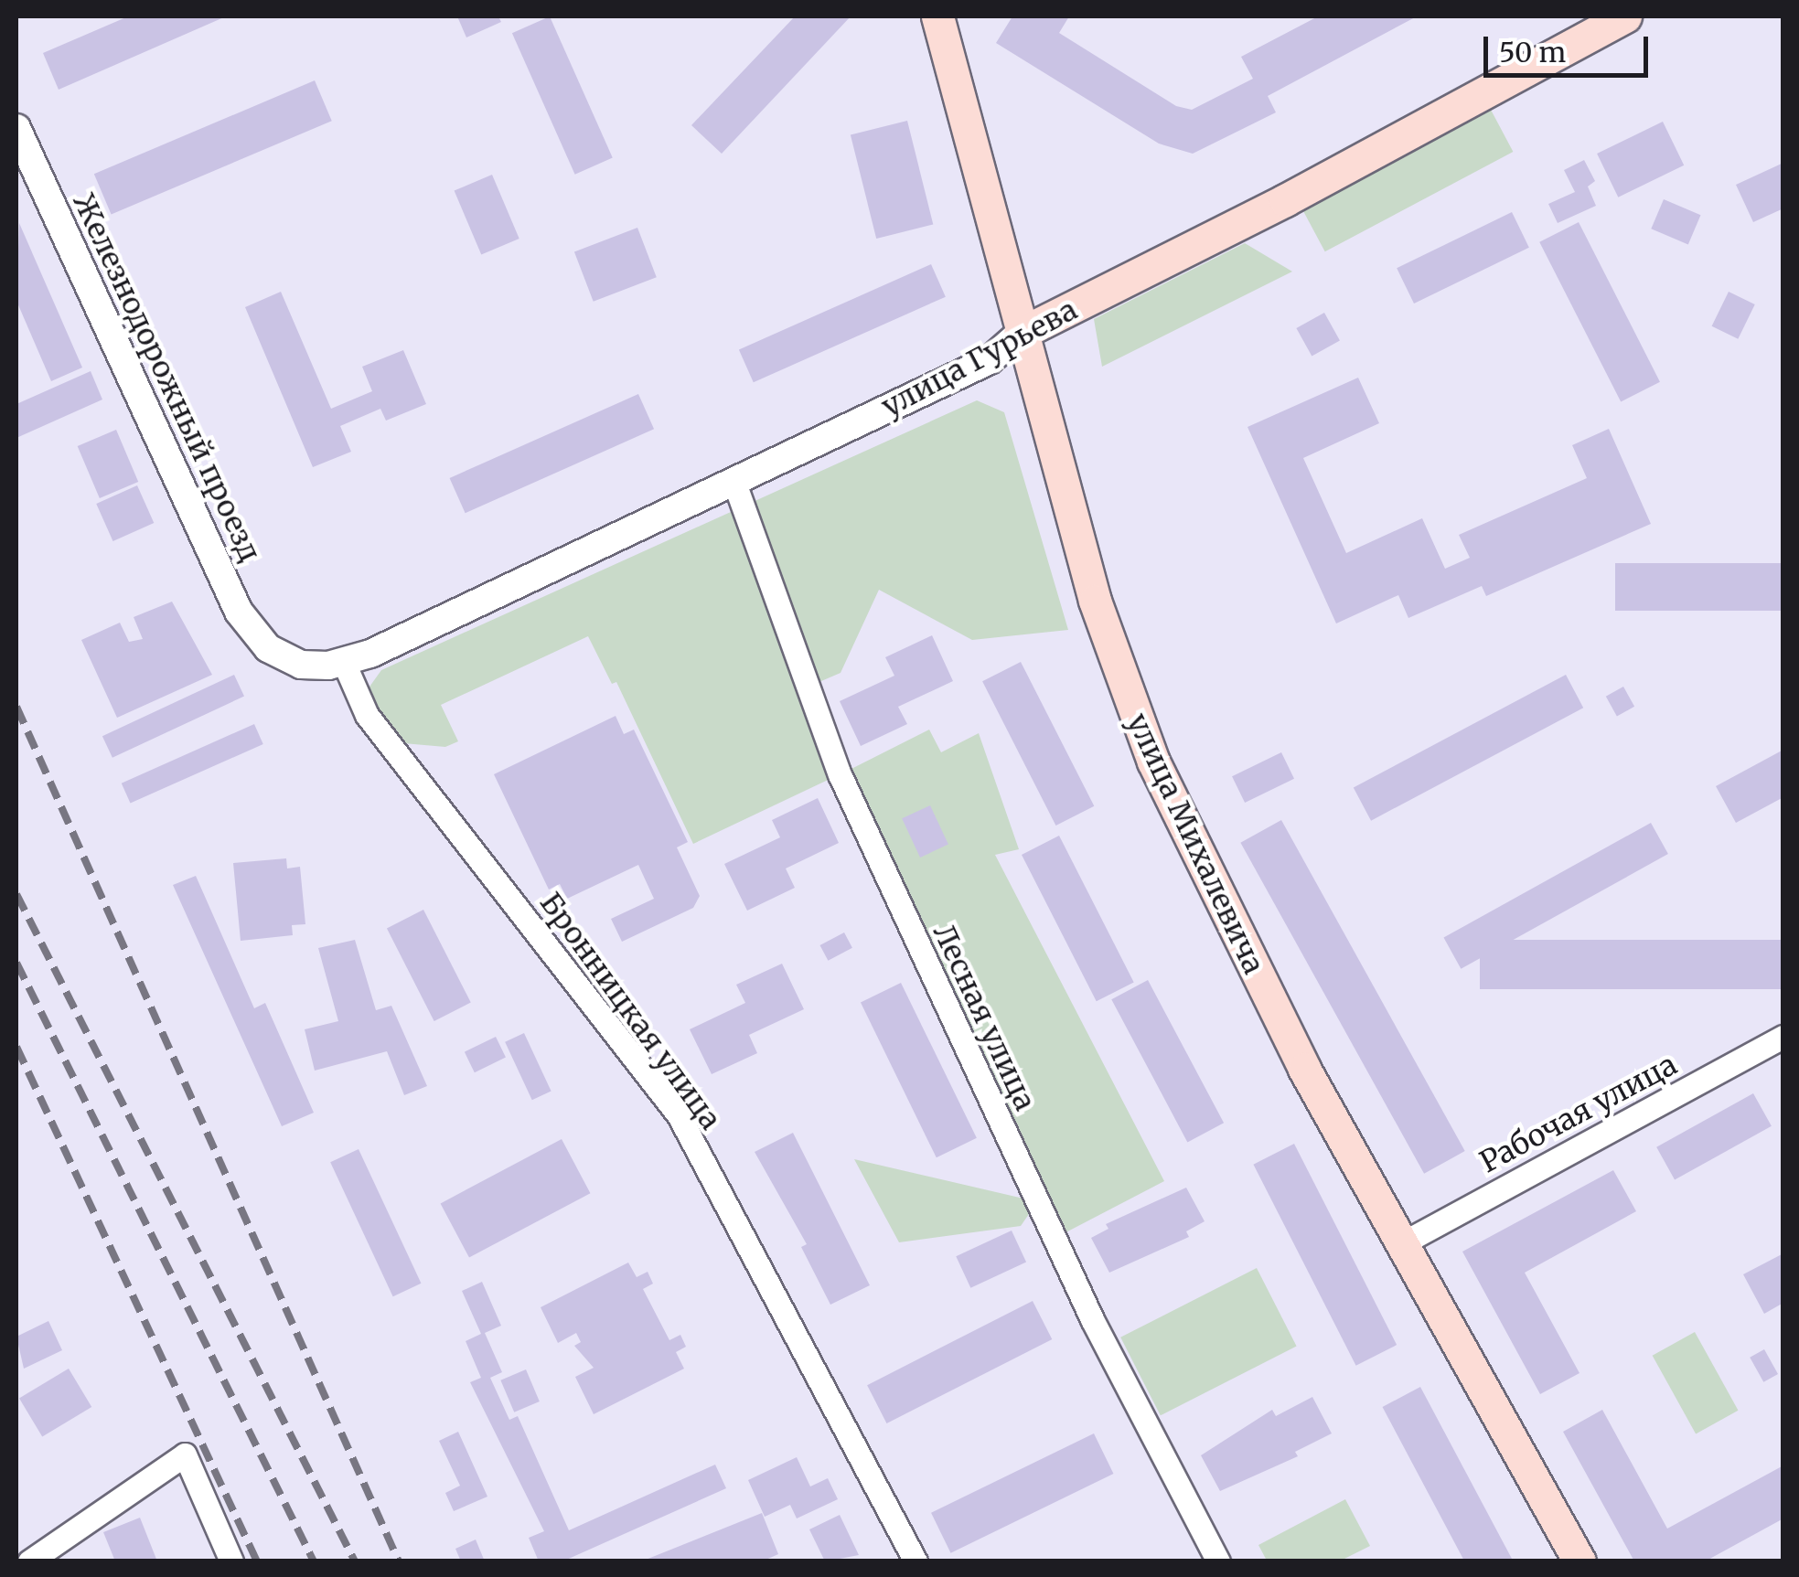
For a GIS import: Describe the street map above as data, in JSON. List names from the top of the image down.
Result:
{
  "streets": {
    "main road": ["улица Гурьева", "улица Михалевича"],
    "street": [
      "Железнодорожный проезд",
      "Бронницкая улица",
      "Лесная улица",
      "Рабочая улица"
    ]
  },
  "crossings": [
    ["улица Гурьева", "Железнодорожный проезд"],
    ["улица Гурьева", "улица Михалевича"],
    ["улица Гурьева", "Бронницкая улица"],
    ["улица Гурьева", "Лесная улица"],
    ["улица Михалевича", "Рабочая улица"]
  ],
  "scale_bar": "50 m"
}
